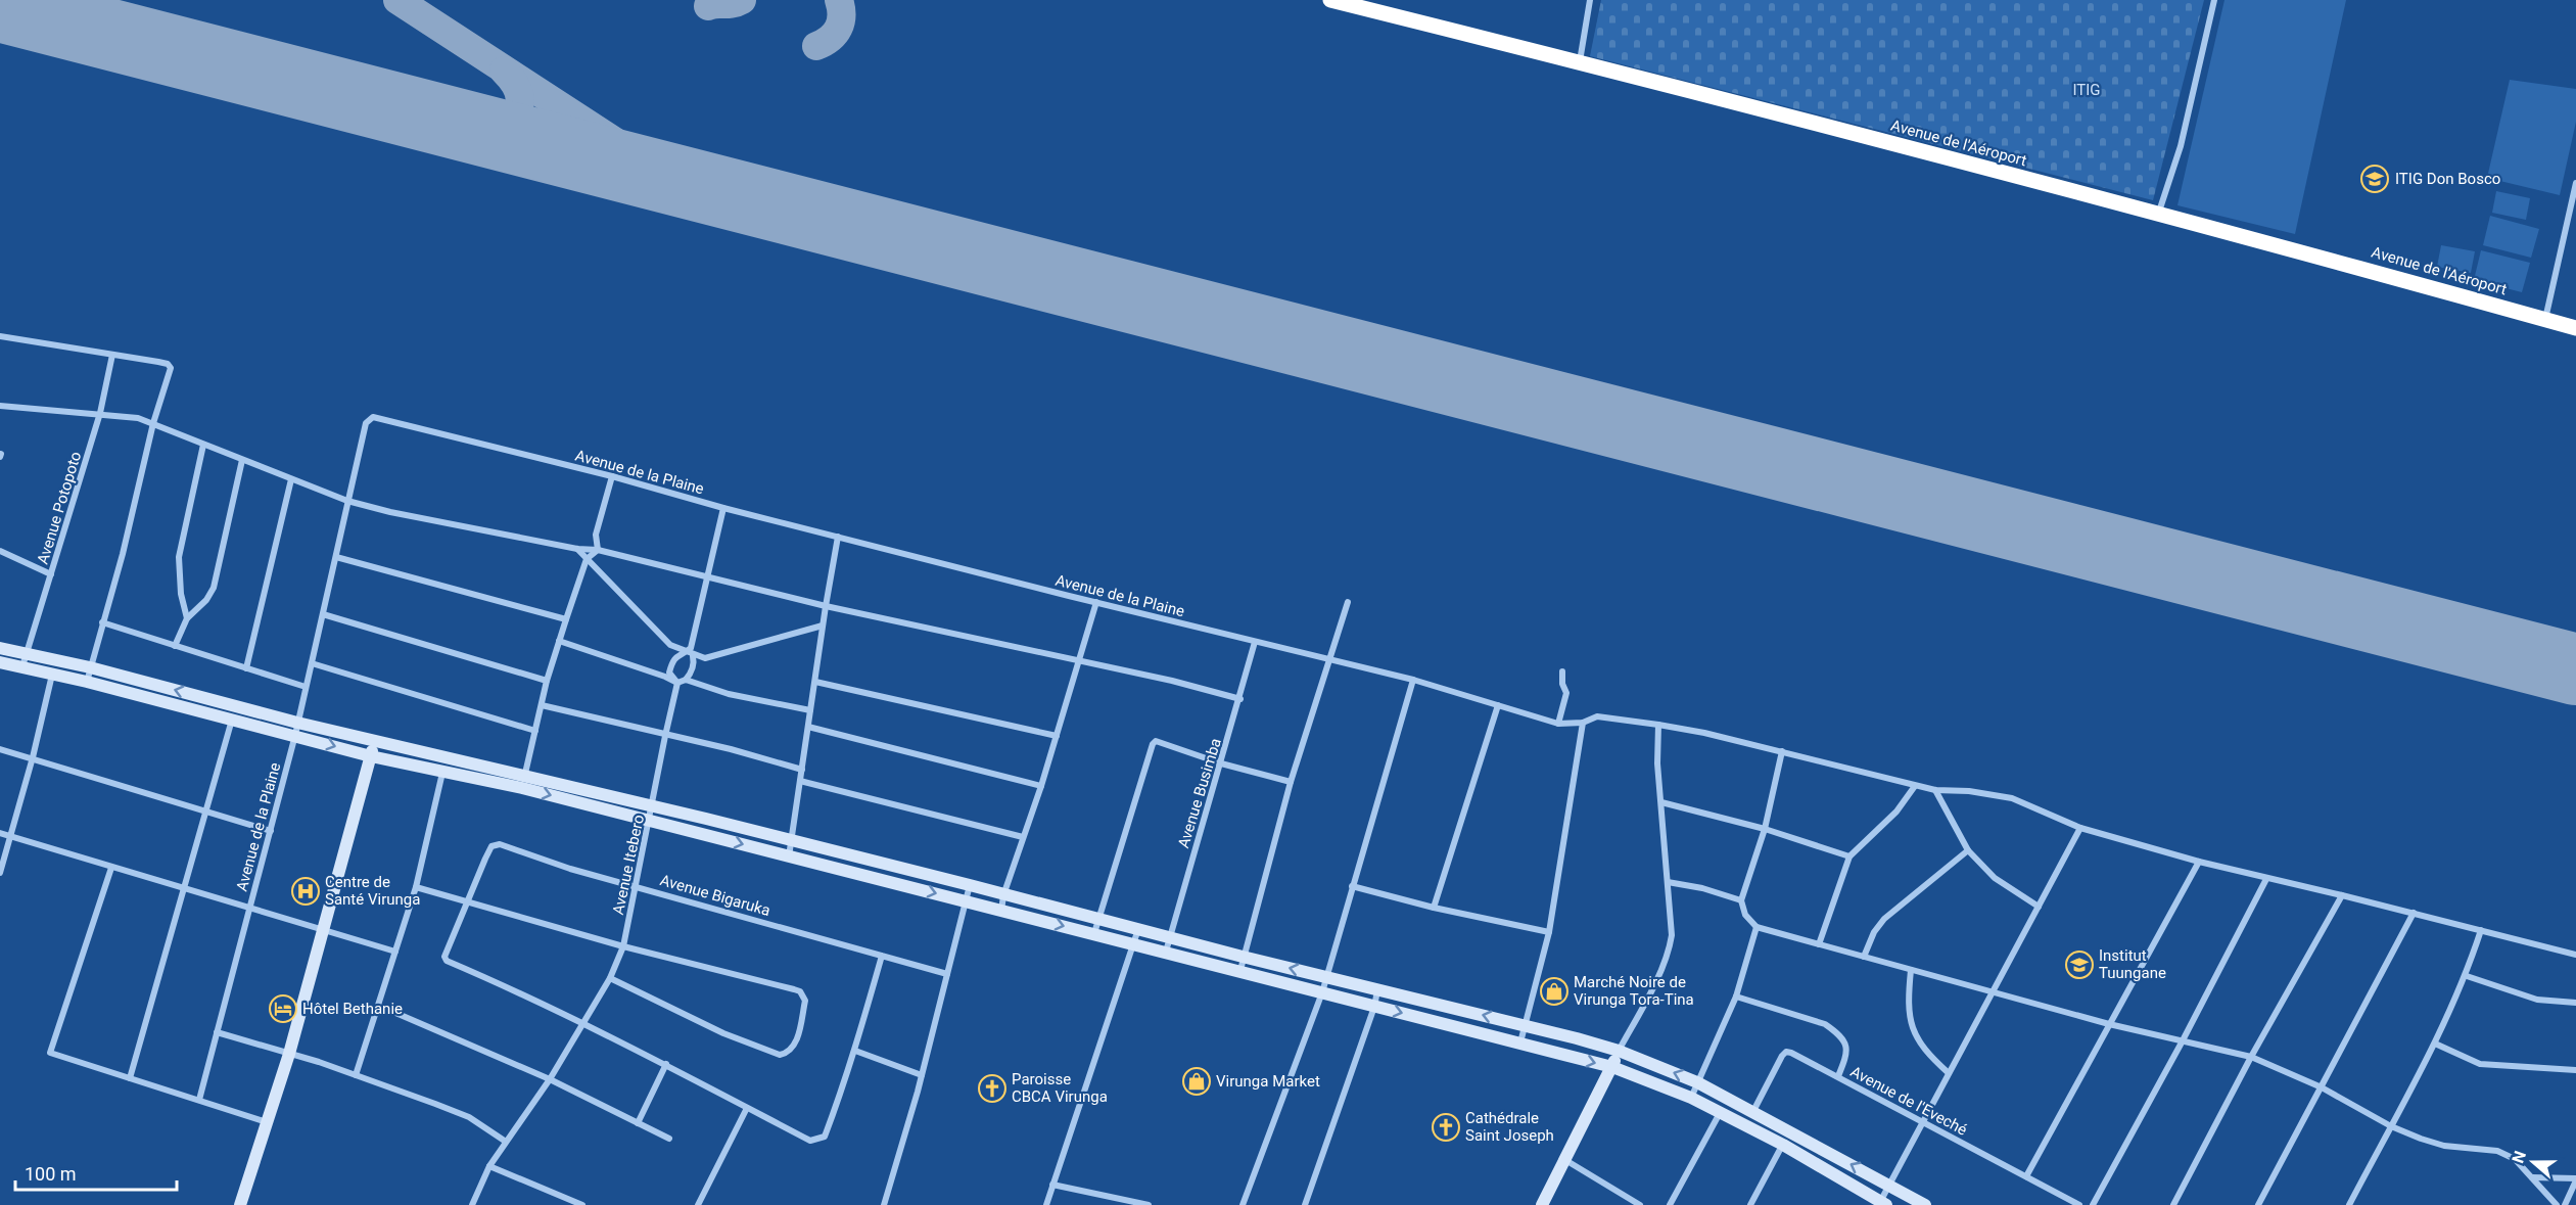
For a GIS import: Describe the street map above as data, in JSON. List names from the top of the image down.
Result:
{
  "streets": {
    "highway": ["Avenue de l'Aéroport"],
    "street": [
      "Avenue de la Plaine",
      "Avenue Potopoto",
      "Avenue Busimba",
      "Avenue Itebero",
      "Avenue Bigaruka",
      "Avenue de l'Eveché"
    ]
  },
  "crossings": [
    ["Avenue de la Plaine", "Avenue Busimba"],
    ["Avenue de la Plaine", "Avenue Itebero"],
    ["Avenue Itebero", "Avenue Bigaruka"]
  ],
  "parks": ["ITIG"],
  "places": {
    "school or university": ["ITIG Don Bosco", "Institut Tuungane"],
    "hospital": ["Centre de Santé Virunga"],
    "shop": ["Marché Noire de Virunga Tora-Tina", "Virunga Market"],
    "hotel": ["Hôtel Bethanie"],
    "church": ["Paroisse CBCA Virunga", "Cathédrale Saint Joseph"]
  },
  "scale_bar": "100 m",
  "north": "left"
}
